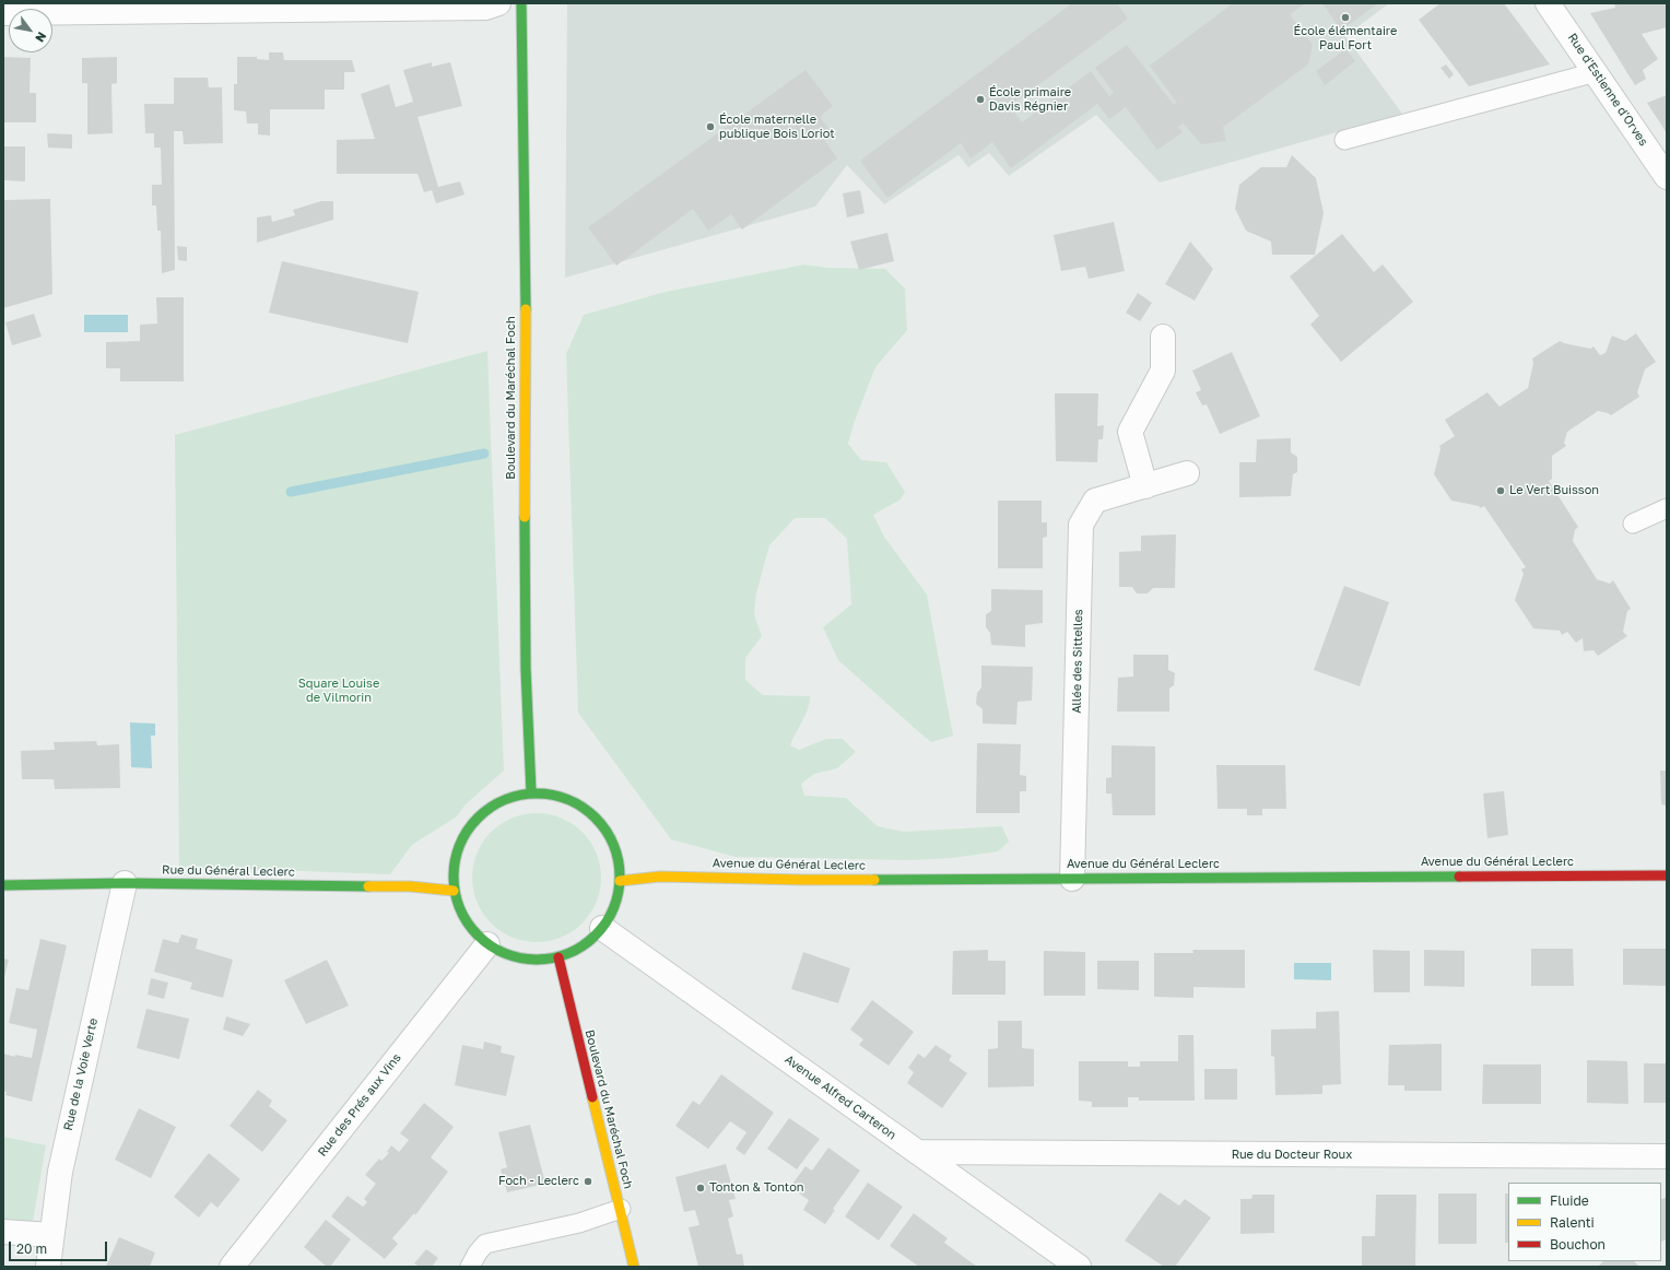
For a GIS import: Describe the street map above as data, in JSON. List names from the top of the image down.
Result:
{
  "streets": {
    "street": [
      "Rue d'Estienne d'Orves",
      "Boulevard du Maréchal Foch",
      "Allée des Sittelles",
      "Avenue du Général Leclerc",
      "Rue du Général Leclerc",
      "Rue de la Voie Verte",
      "Avenue Alfred Carteron",
      "Rue des Prés aux Vins",
      "Rue du Docteur Roux"
    ]
  },
  "crossings": [
    ["Allée des Sittelles", "Avenue du Général Leclerc"],
    ["Rue du Général Leclerc", "Rue de la Voie Verte"],
    ["Avenue Alfred Carteron", "Rue du Docteur Roux"]
  ],
  "parks": ["Square Louise de Vilmorin"],
  "places": [
    "École élémentaire Paul Fort",
    "École primaire Davis Régnier",
    "École maternelle publique Bois Loriot",
    "Le Vert Buisson",
    "Foch - Leclerc",
    "Tonton & Tonton"
  ],
  "legend": ["Fluide", "Ralenti", "Bouchon"],
  "scale_bar": "20 m",
  "north": "bottom right"
}
